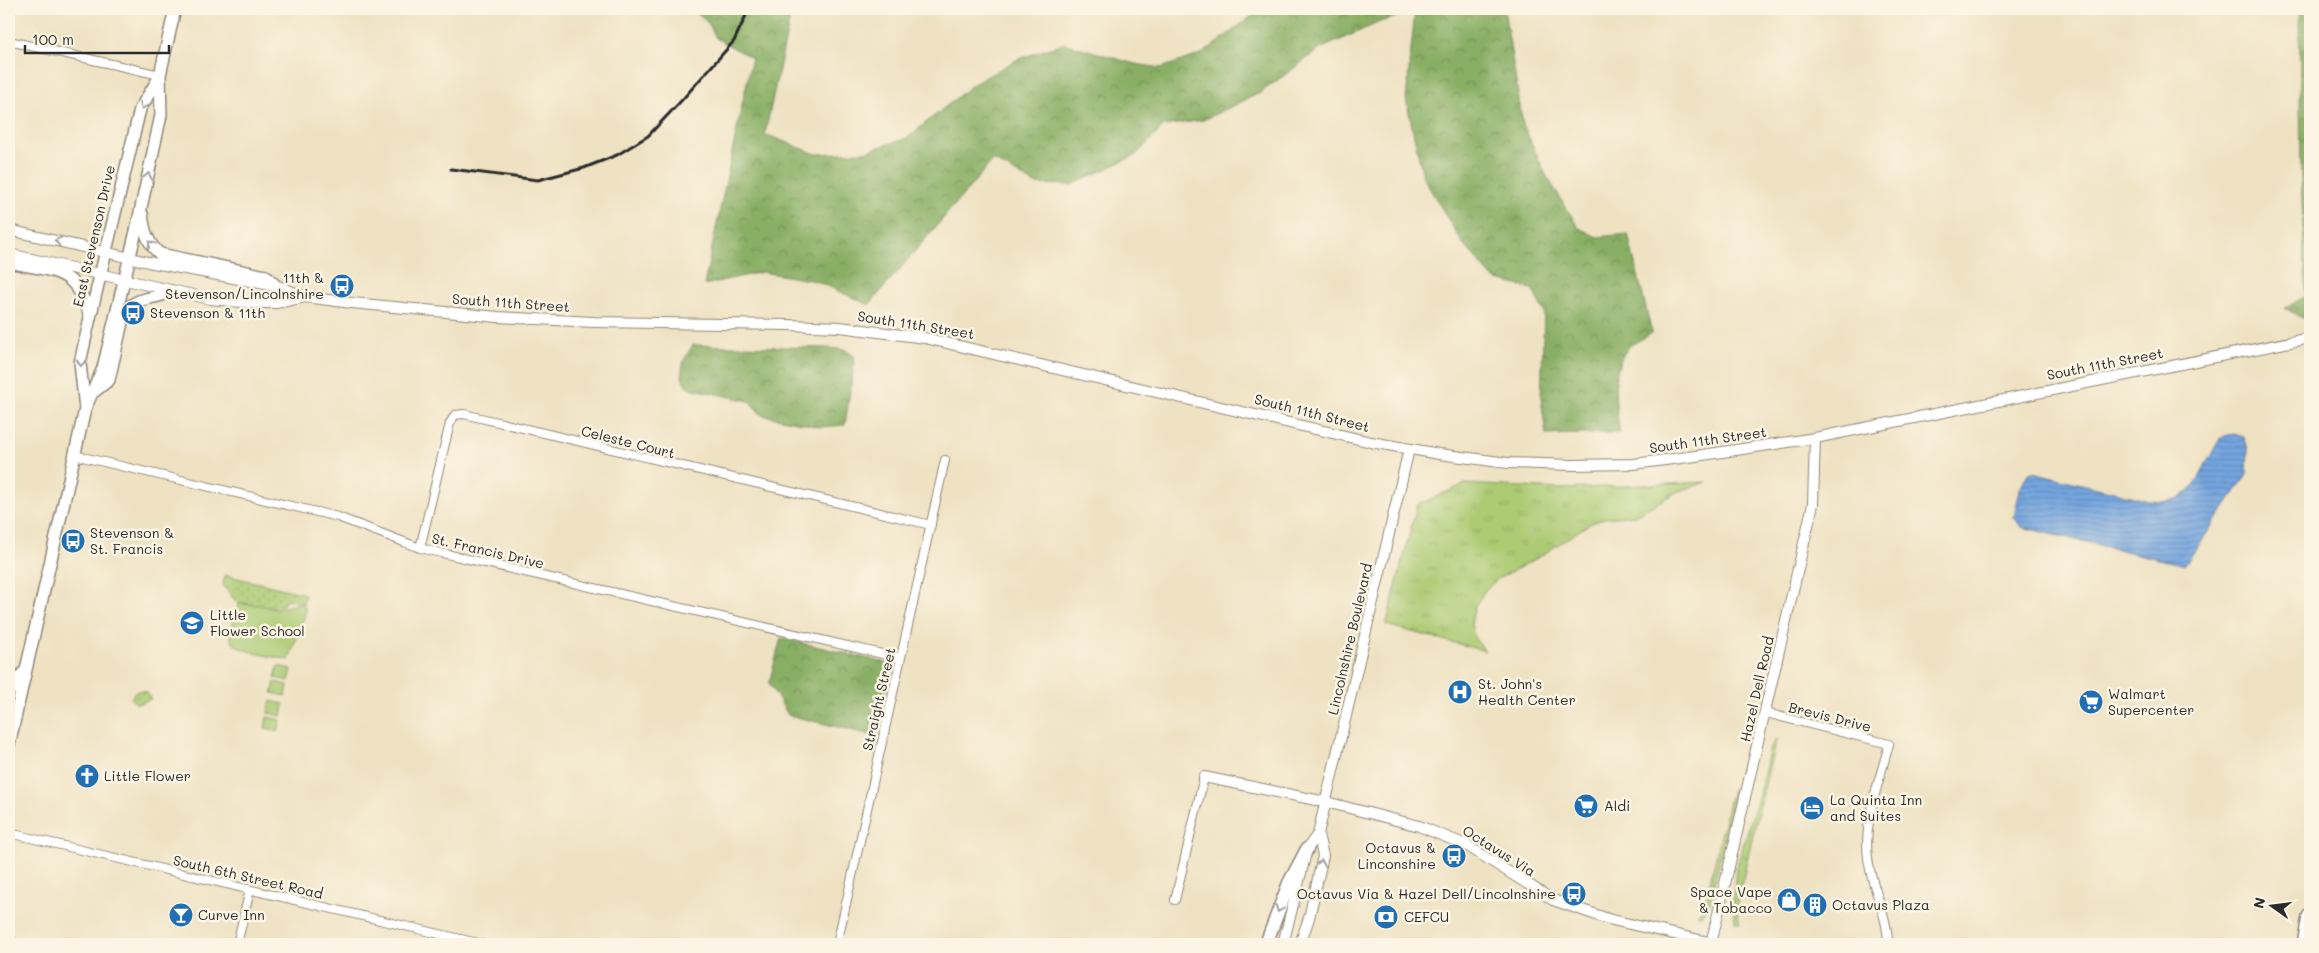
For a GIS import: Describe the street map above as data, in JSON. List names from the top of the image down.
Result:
{
  "streets": {
    "main road": ["East Stevenson Drive"],
    "street": [
      "South 11th Street",
      "Celeste Court",
      "St. Francis Drive",
      "Lincolnshire Boulevard",
      "Hazel Dell Road",
      "Straight Street",
      "Brevis Drive",
      "Octavus Via",
      "South 6th Street Road"
    ]
  },
  "crossings": [
    ["East Stevenson Drive", "South 11th Street"],
    ["East Stevenson Drive", "St. Francis Drive"],
    ["South 11th Street", "Lincolnshire Boulevard"],
    ["South 11th Street", "Hazel Dell Road"],
    ["Celeste Court", "St. Francis Drive"],
    ["Celeste Court", "Straight Street"],
    ["St. Francis Drive", "Straight Street"],
    ["Lincolnshire Boulevard", "Octavus Via"],
    ["Hazel Dell Road", "Brevis Drive"],
    ["Hazel Dell Road", "Octavus Via"]
  ],
  "places": {
    "bus stop": [
      "11th & Stevenson/Lincolnshire",
      "Stevenson & 11th",
      "Stevenson & St. Francis",
      "Octavus & Linconshire",
      "Octavus Via & Hazel Dell/Lincolnshire"
    ],
    "school or university": ["Little Flower School"],
    "hospital": ["St. John's Health Center"],
    "supermarket": ["Walmart Supercenter", "Aldi"],
    "church": ["Little Flower"],
    "hotel": ["La Quinta Inn and Suites"],
    "shop": ["Space Vape & Tobacco"],
    "building": ["Octavus Plaza"],
    "bar": ["Curve Inn"],
    "bank": ["CEFCU"]
  },
  "scale_bar": "100 m",
  "north": "left"
}
